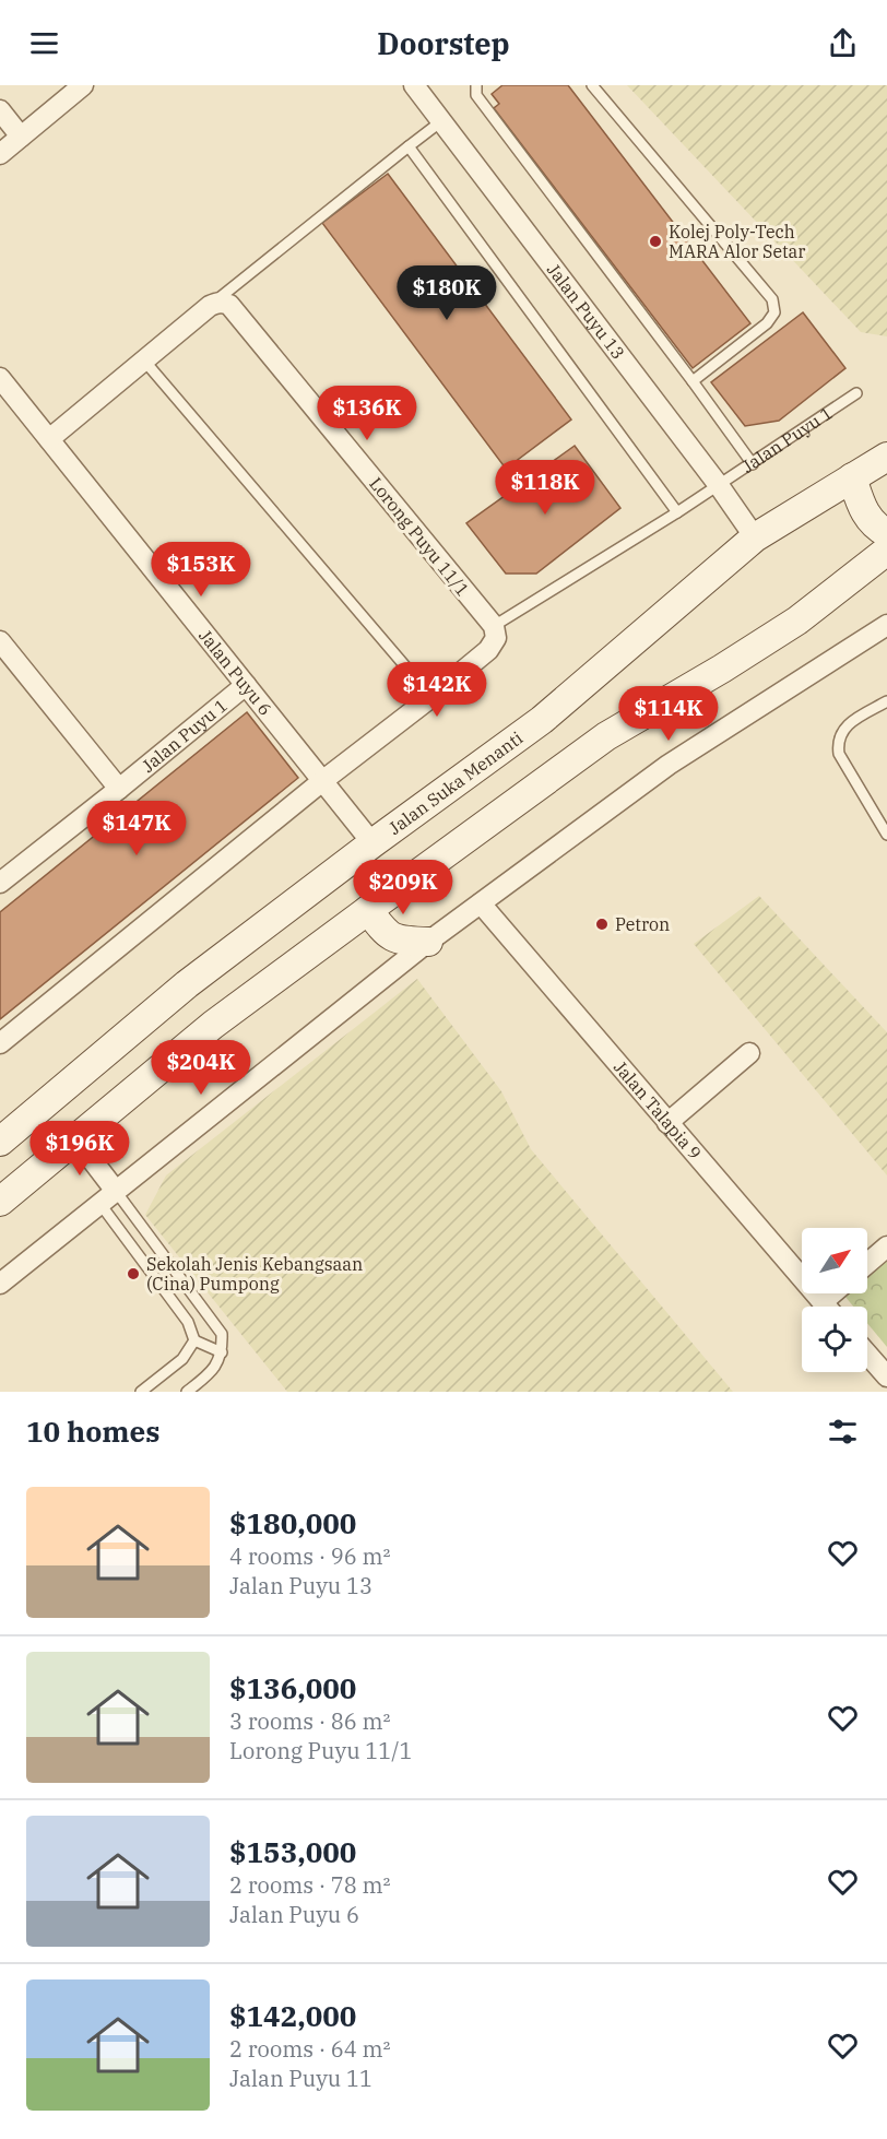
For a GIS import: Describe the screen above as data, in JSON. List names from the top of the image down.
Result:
{
  "streets": {
    "main road": ["Jalan Suka Menanti"],
    "street": [
      "Jalan Puyu 13",
      "Jalan Puyu 1",
      "Lorong Puyu 11/1",
      "Jalan Puyu 6",
      "Jalan Talapia 9"
    ]
  },
  "crossings": [
    ["Jalan Puyu 13", "Jalan Puyu 1"],
    ["Jalan Puyu 13", "Jalan Suka Menanti"],
    ["Jalan Puyu 1", "Lorong Puyu 11/1"],
    ["Jalan Puyu 1", "Jalan Puyu 6"],
    ["Jalan Puyu 6", "Jalan Suka Menanti"]
  ],
  "places": ["Kolej Poly-Tech MARA Alor Setar", "Petron", "Sekolah Jenis Kebangsaan (Cina) Pumpong"],
  "north": "top right",
  "page": {
    "header": "Doorstep",
    "price": [
      "$180K",
      "$136K",
      "$118K",
      "$153K",
      "$142K",
      "$114K",
      "$147K",
      "$209K",
      "$204K",
      "$196K"
    ],
    "heading": "10 homes",
    "list": [
      {
        "name": "$180,000",
        "note": "4 rooms · 96 m² · Jalan Puyu 13"
      },
      {
        "name": "$136,000",
        "note": "3 rooms · 86 m² · Lorong Puyu 11/1"
      },
      {
        "name": "$153,000",
        "note": "2 rooms · 78 m² · Jalan Puyu 6"
      },
      {
        "name": "$142,000",
        "note": "2 rooms · 64 m² · Jalan Puyu 11"
      }
    ]
  }
}
